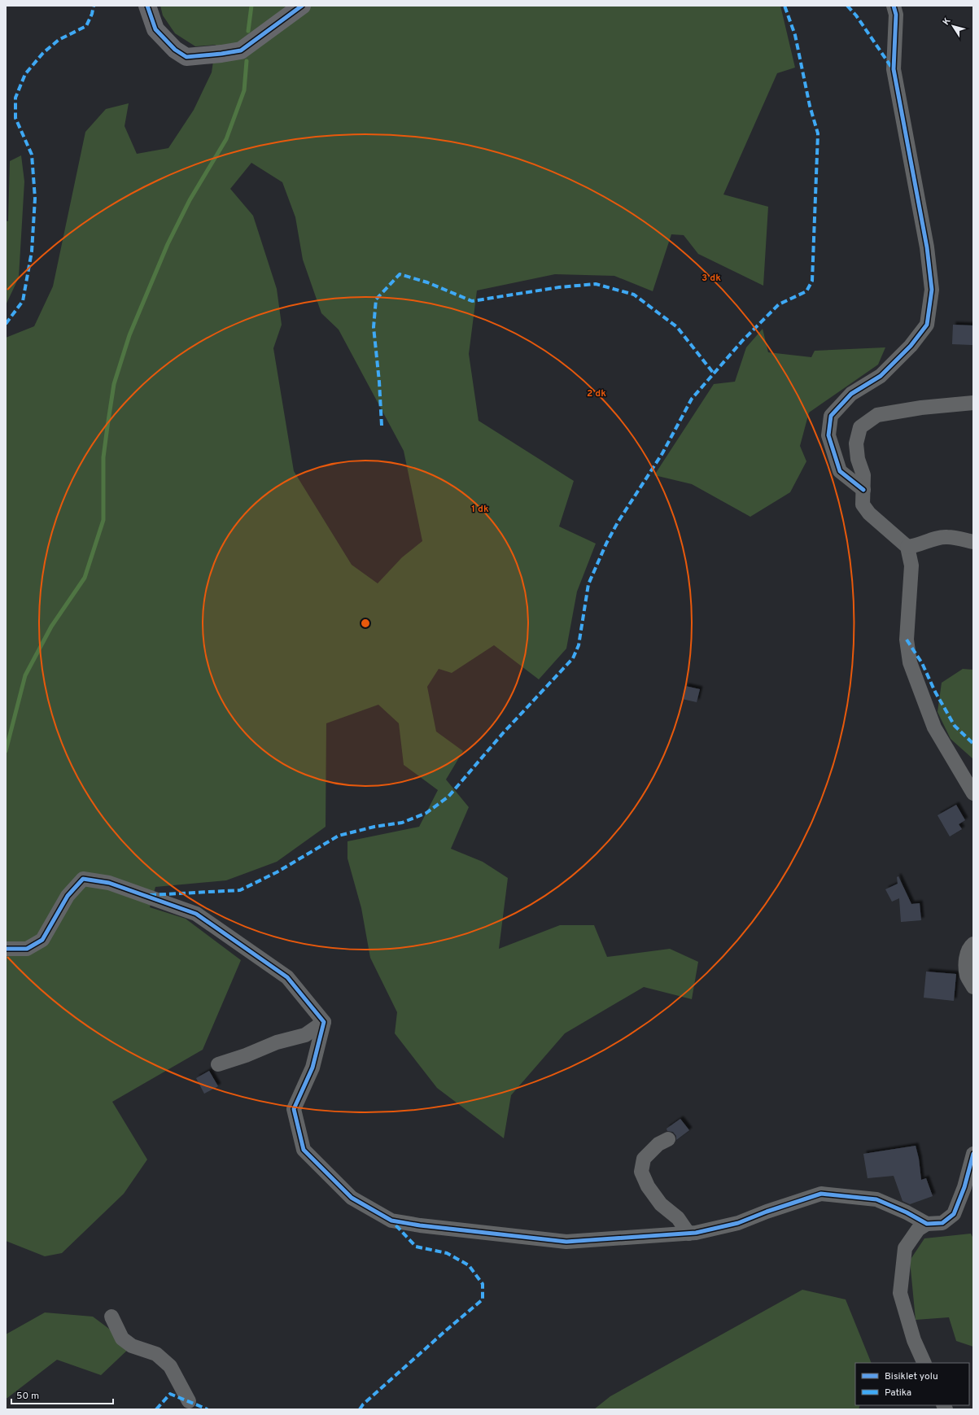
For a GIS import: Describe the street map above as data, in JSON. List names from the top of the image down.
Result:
{
  "legend": ["Bisiklet yolu", "Patika"],
  "scale_bar": "50 m",
  "north": "top left",
  "rings": ["3 dk", "2 dk", "1 dk"]
}
